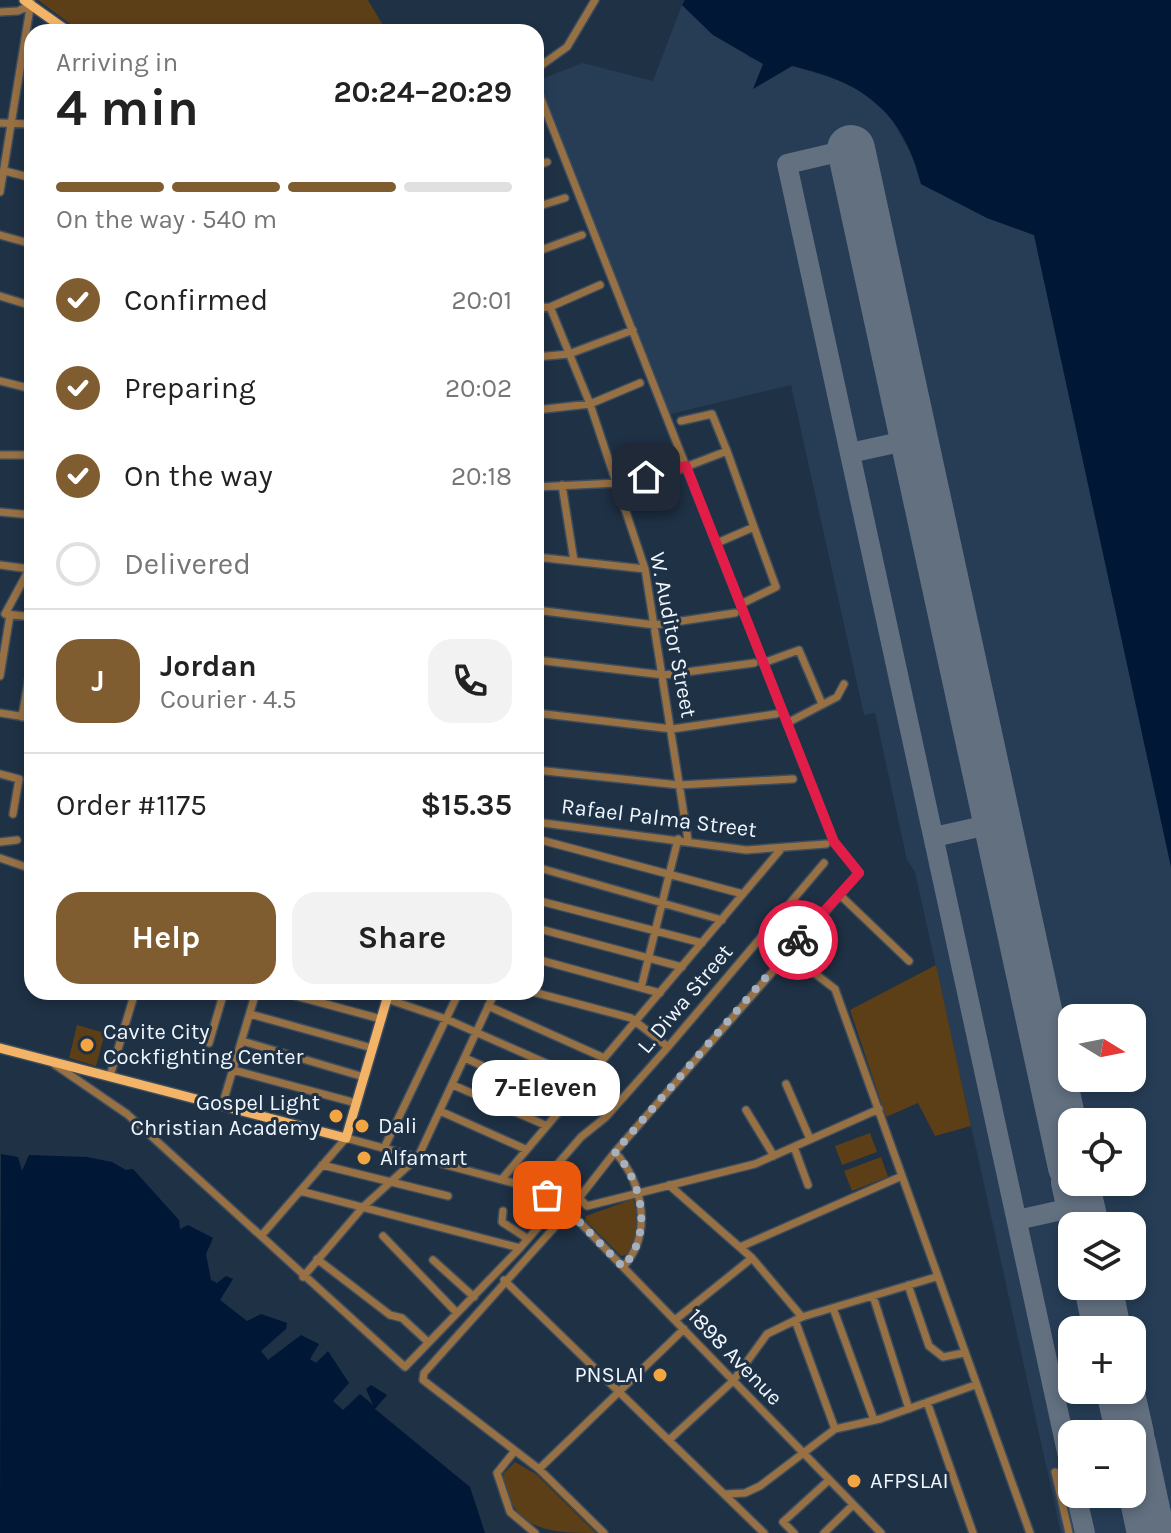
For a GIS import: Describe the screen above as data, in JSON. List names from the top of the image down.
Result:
{
  "streets": {
    "street": [
      "W. Auditor Street",
      "Rafael Palma Street",
      "L. Diwa Street",
      "1898 Avenue"
    ]
  },
  "crossings": [
    ["W. Auditor Street", "Rafael Palma Street"],
    ["L. Diwa Street", "1898 Avenue"]
  ],
  "places": [
    "Cavite City Cockfighting Center",
    "Gospel Light Christian Academy",
    "Dali",
    "Alfamart",
    "7-Eleven",
    "PNSLAI",
    "AFPSLAI"
  ],
  "north": "right",
  "page": {
    "heading": ["4 min", "Arriving in", "20:24–20:29"],
    "panel": [
      "Jordan",
      "Courier · 4.5",
      "Order #1175",
      "$15.35"
    ],
    "bar": "On the way · 540 m",
    "list": [
      ["Confirmed", "20:01"],
      ["Preparing", "20:02"],
      ["On the way", "20:18"],
      "Delivered"
    ],
    "round": "J",
    "buttons": ["Help", "Share"],
    "map_buttons": ["+", "−"],
    "bubble": "7-Eleven"
  }
}
